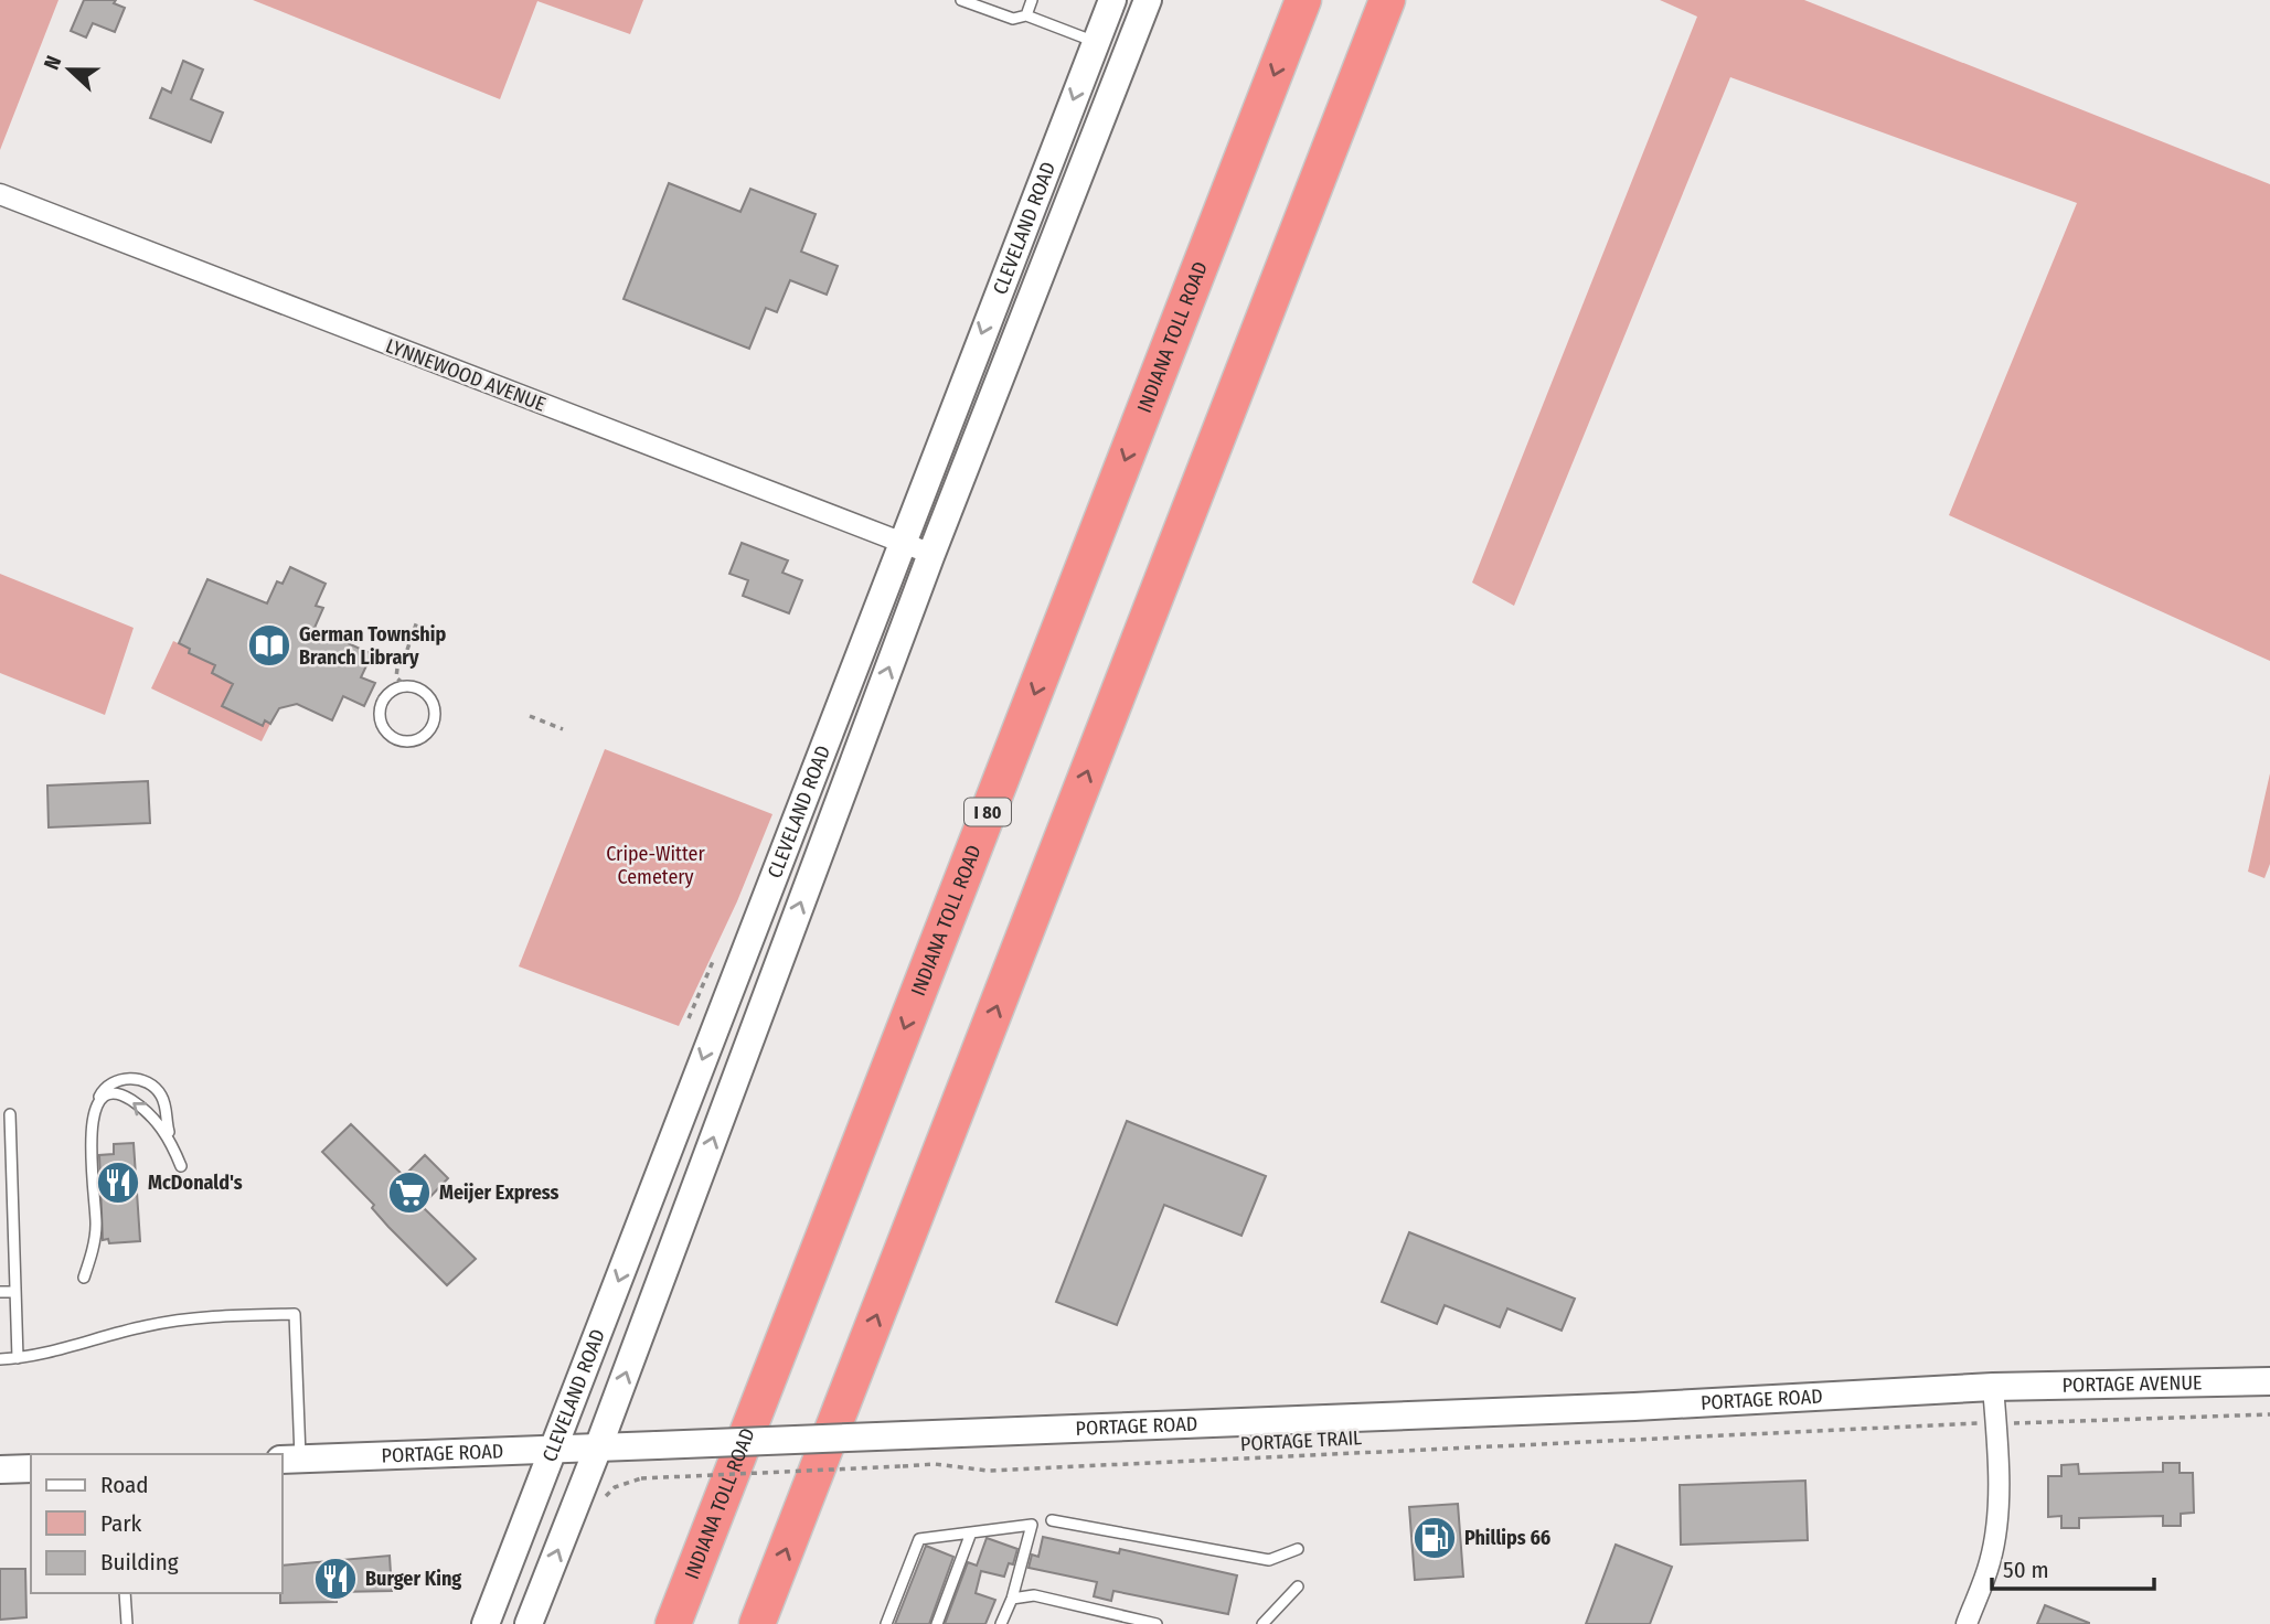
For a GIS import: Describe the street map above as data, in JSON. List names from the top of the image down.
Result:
{
  "streets": {
    "highway": ["INDIANA TOLL ROAD", "I 80"],
    "main road": ["CLEVELAND ROAD", "PORTAGE AVENUE", "PORTAGE ROAD"],
    "street": ["LYNNEWOOD AVENUE"],
    "path": ["PORTAGE TRAIL"]
  },
  "crossings": [
    ["CLEVELAND ROAD", "LYNNEWOOD AVENUE"],
    ["CLEVELAND ROAD", "PORTAGE ROAD"],
    ["PORTAGE AVENUE", "PORTAGE ROAD"]
  ],
  "parks": ["Cripe-Witter Cemetery"],
  "places": {
    "library": ["German Township Branch Library"],
    "restaurant": ["McDonald's", "Burger King"],
    "supermarket": ["Meijer Express"],
    "fuel station": ["Phillips 66"]
  },
  "legend": ["Road", "Park", "Building"],
  "scale_bar": "50 m",
  "north": "left"
}
